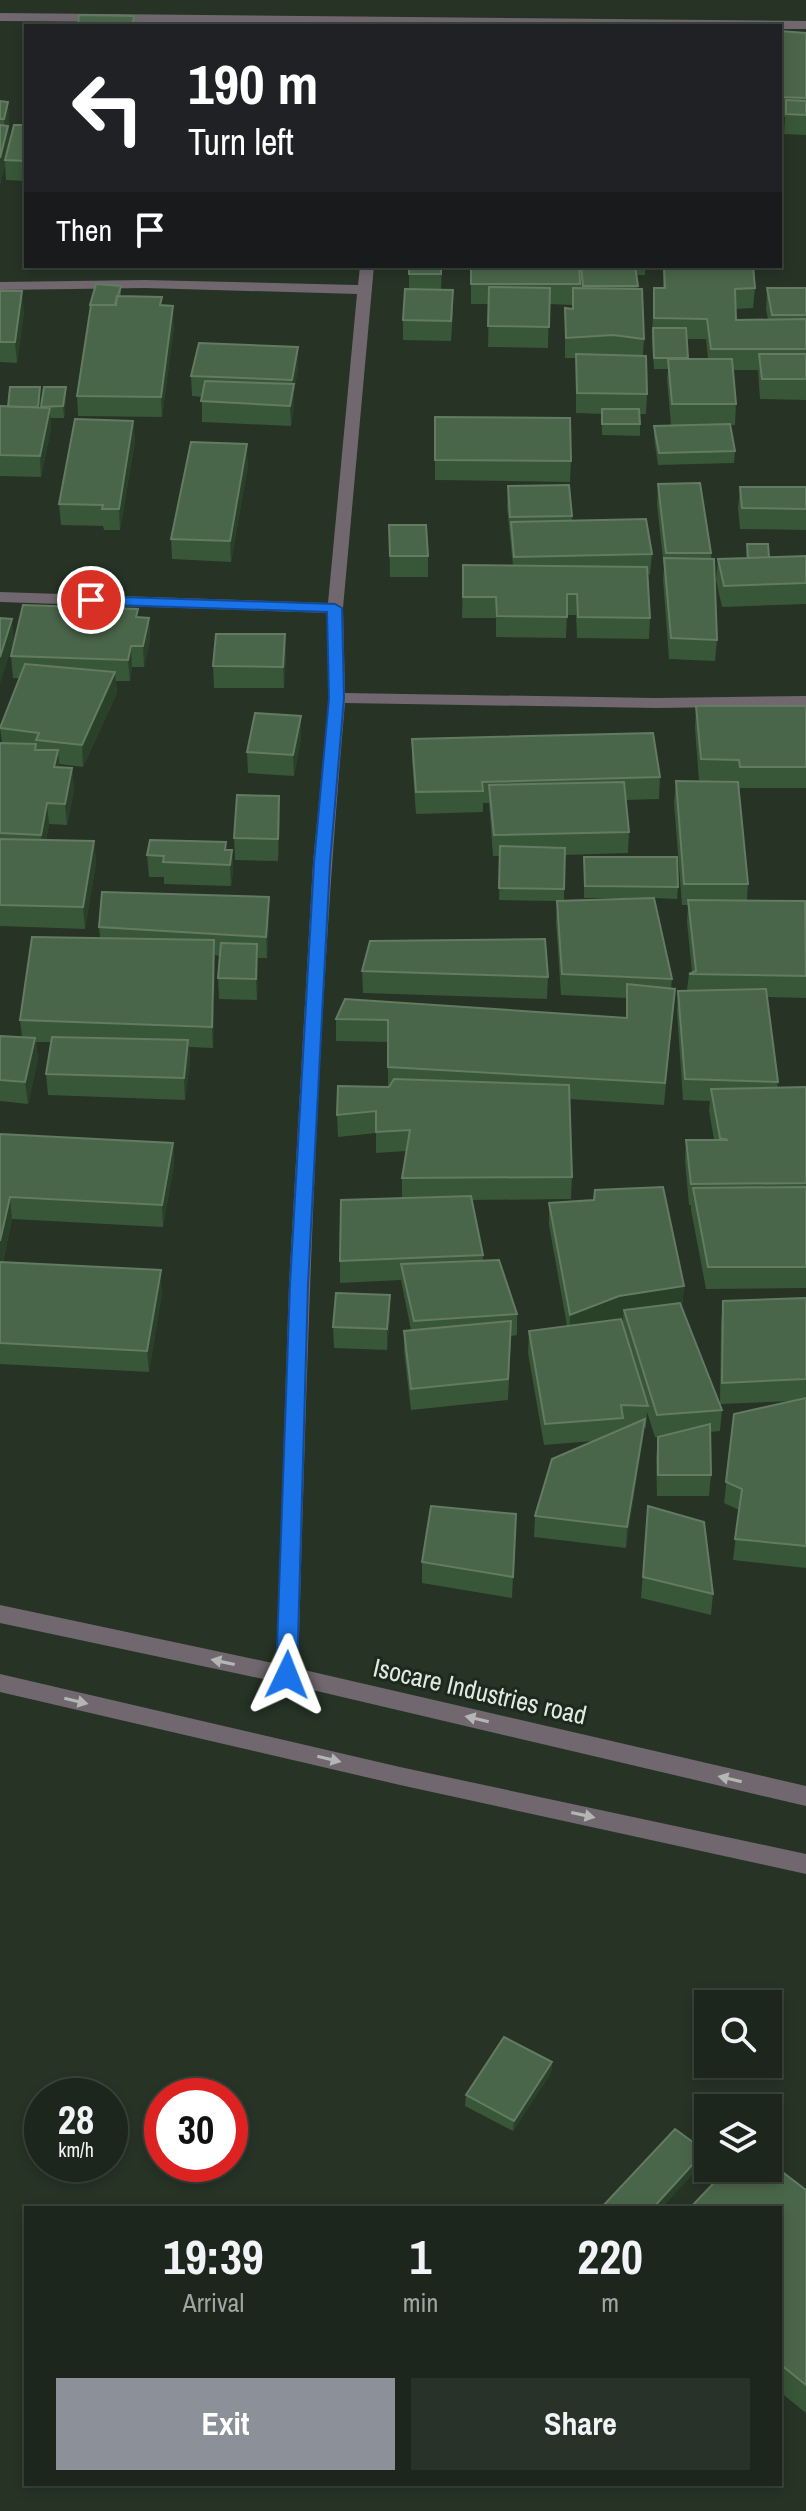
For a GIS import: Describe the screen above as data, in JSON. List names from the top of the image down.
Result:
{
  "streets": {
    "street": ["Isocare Industries road"]
  },
  "page": {
    "turn": ["190 m", "Turn left"],
    "then": "Then",
    "speed": "28 km/h",
    "limit": "30",
    "eta": [
      "19:39",
      "Arrival",
      "1",
      "min",
      "220",
      "m"
    ],
    "buttons": ["Exit", "Share"]
  }
}
